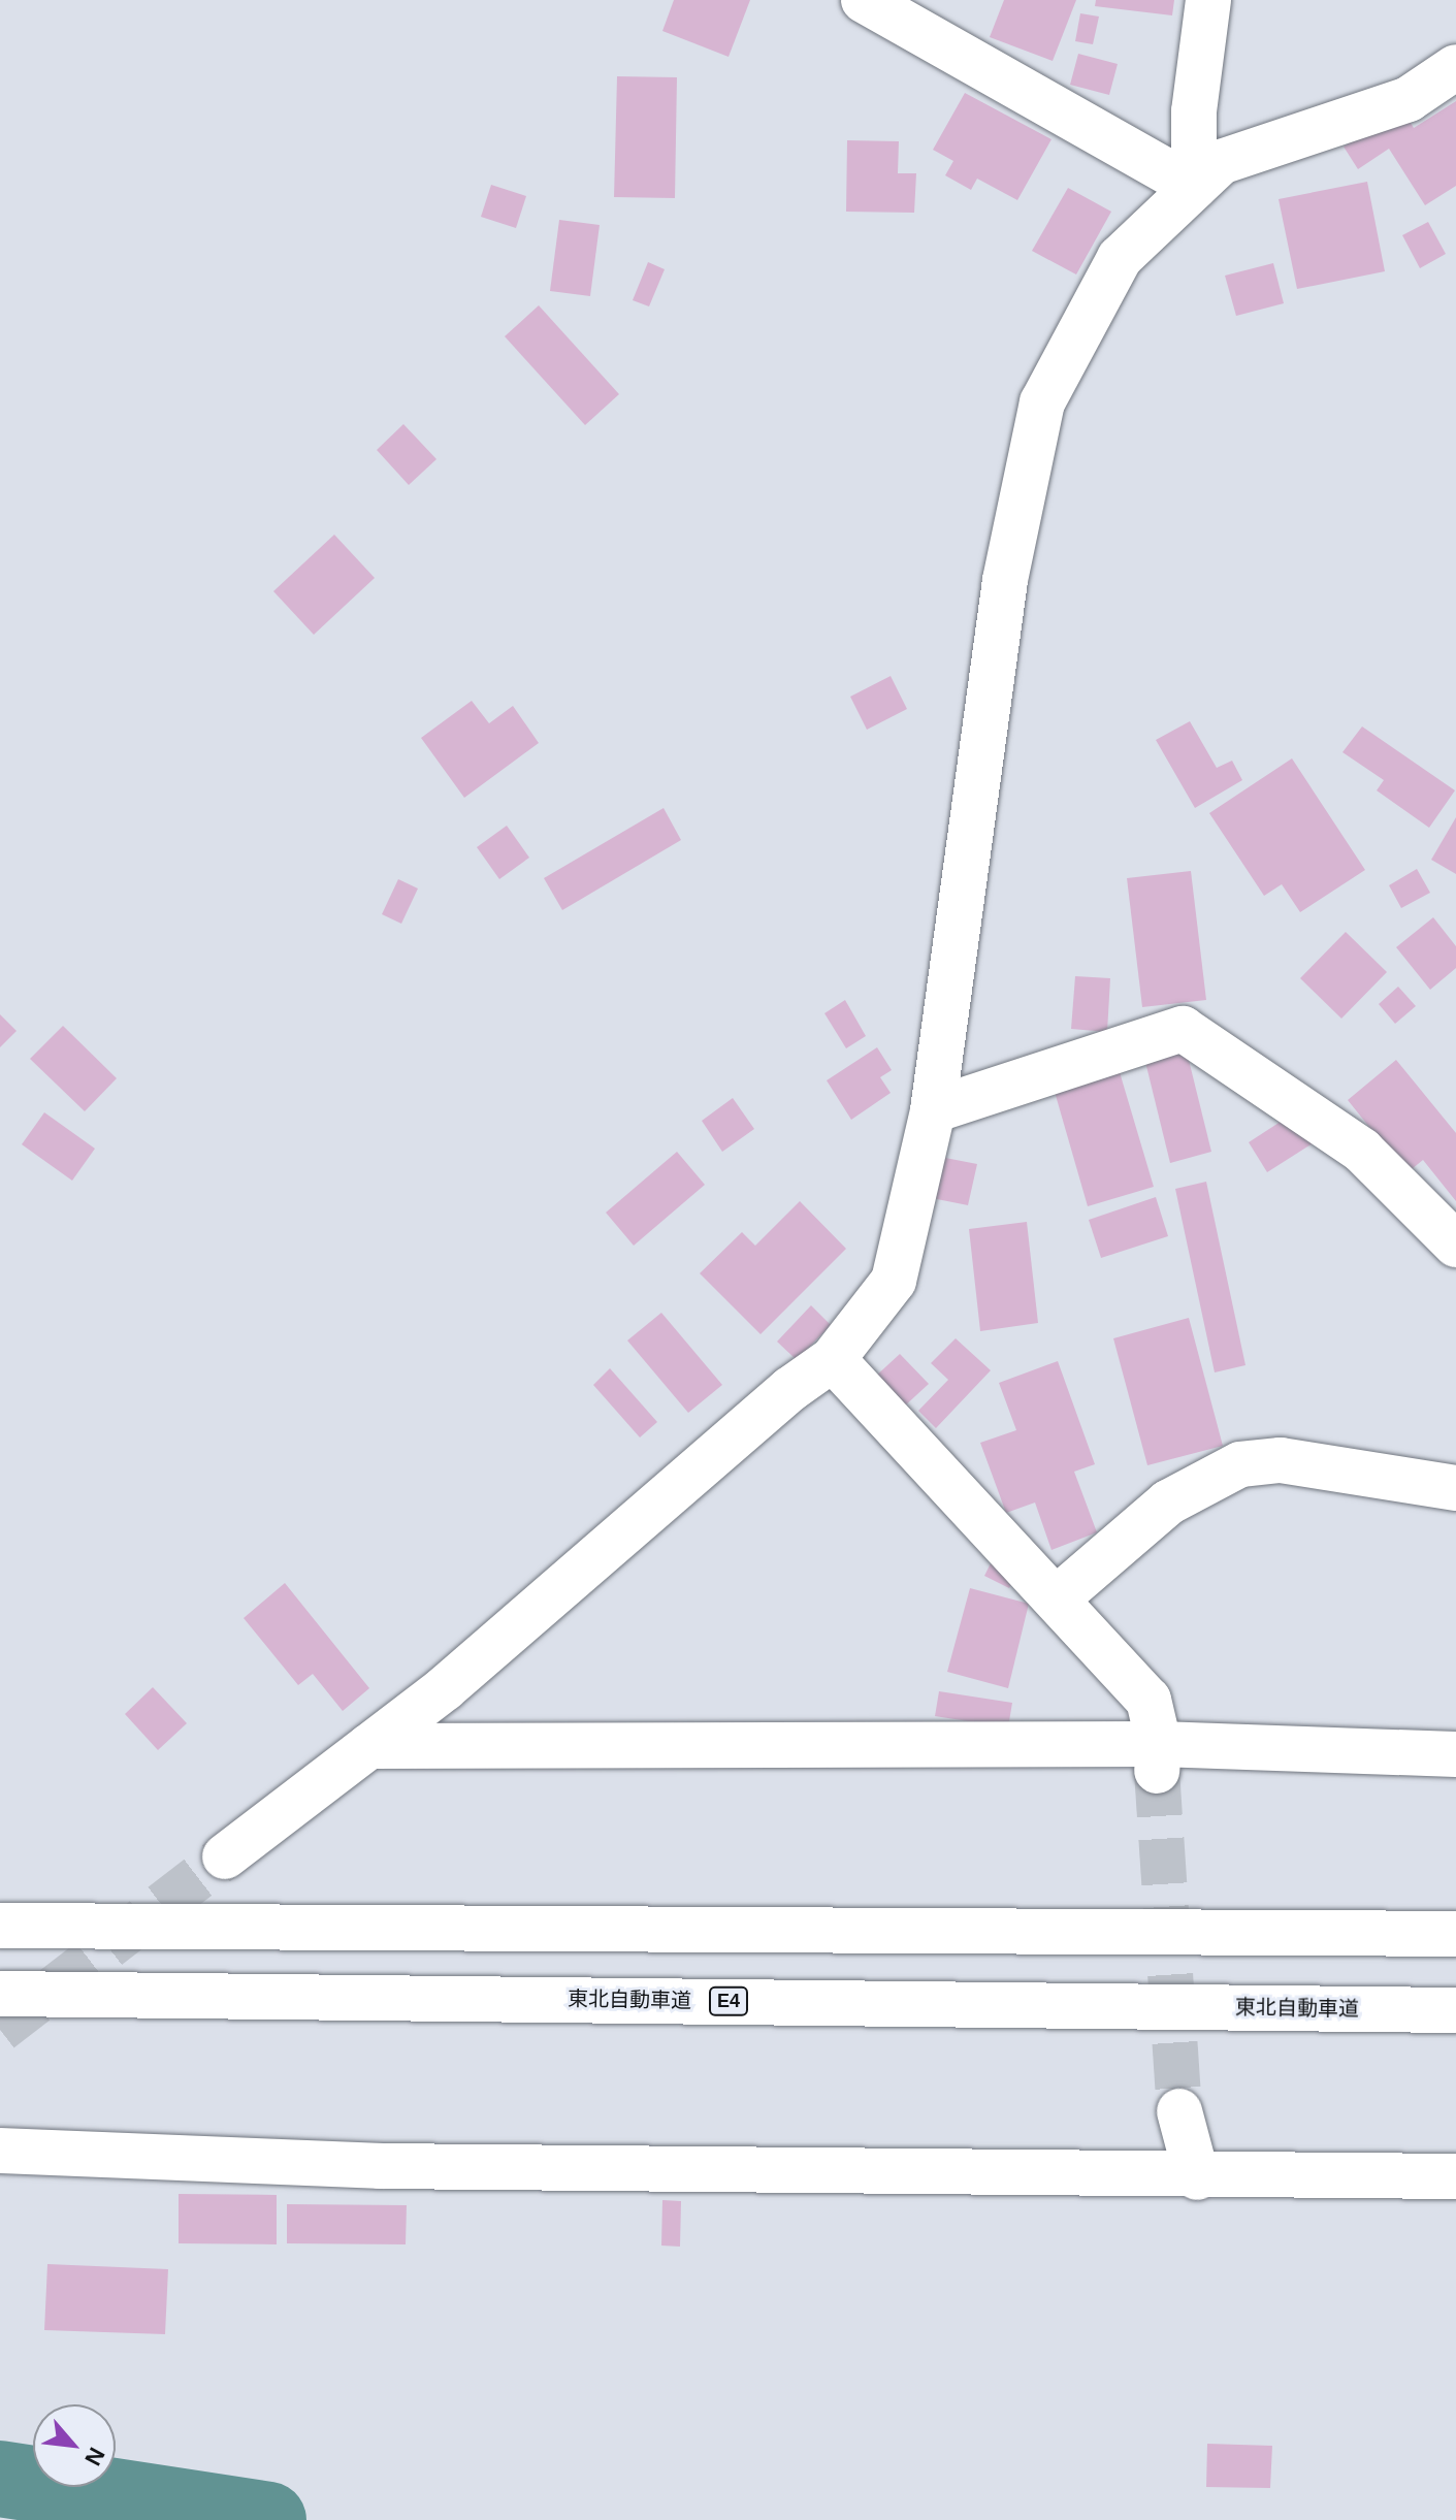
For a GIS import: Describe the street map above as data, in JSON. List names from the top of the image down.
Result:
{
  "streets": {
    "main road": ["東北自動車道", "E4"]
  },
  "north": "bottom right"
}
